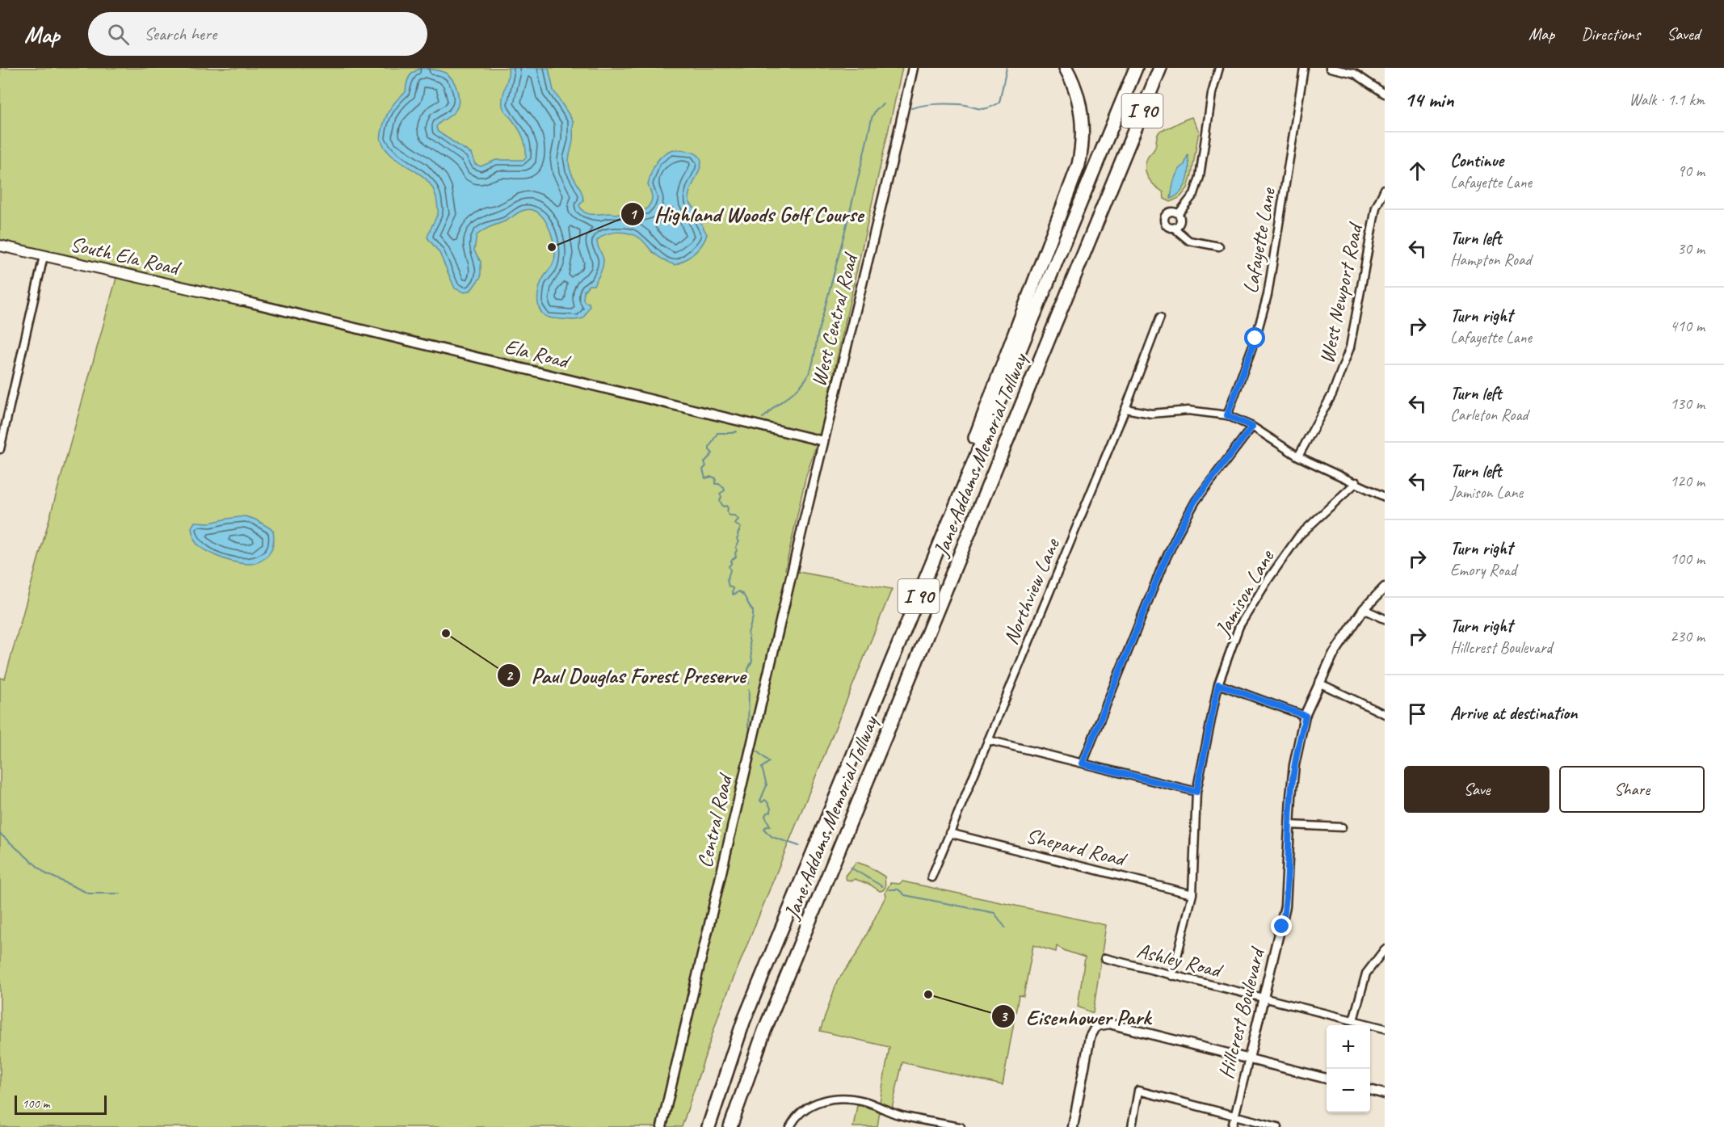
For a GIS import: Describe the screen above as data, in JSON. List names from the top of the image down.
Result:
{
  "streets": {
    "highway": ["I 90", "Jane Addams Memorial Tollway"],
    "main road": ["South Ela Road"],
    "street": [
      "Lafayette Lane",
      "West Newport Road",
      "West Central Road",
      "Ela Road",
      "Northview Lane",
      "Jamison Lane",
      "Central Road",
      "Shepard Road",
      "Ashley Road",
      "Hillcrest Boulevard"
    ]
  },
  "crossings": [
    ["South Ela Road", "Ela Road"],
    ["West Central Road", "Ela Road"],
    ["West Central Road", "Central Road"],
    ["Northview Lane", "Shepard Road"],
    ["Jamison Lane", "Shepard Road"],
    ["Jamison Lane", "Ashley Road"],
    ["Ashley Road", "Hillcrest Boulevard"]
  ],
  "places": ["Highland Woods Golf Course", "Paul Douglas Forest Preserve", "Eisenhower Park"],
  "scale_bar": "100 m",
  "page": {
    "header": "Map",
    "search": "Search here",
    "nav": ["Map", "Directions", "Saved"],
    "heading": ["14 min", "Walk · 1.1 km"],
    "list": [
      ["Continue", "Lafayette Lane", "90 m"],
      ["Turn left", "Hampton Road", "30 m"],
      ["Turn right", "Lafayette Lane", "410 m"],
      ["Turn left", "Carleton Road", "130 m"],
      ["Turn left", "Jamison Lane", "120 m"],
      ["Turn right", "Emory Road", "100 m"],
      ["Turn right", "Hillcrest Boulevard", "230 m"],
      "Arrive at destination"
    ],
    "buttons": ["Save", "Share"],
    "map_buttons": ["+", "−"],
    "scale": "100 m"
  }
}
